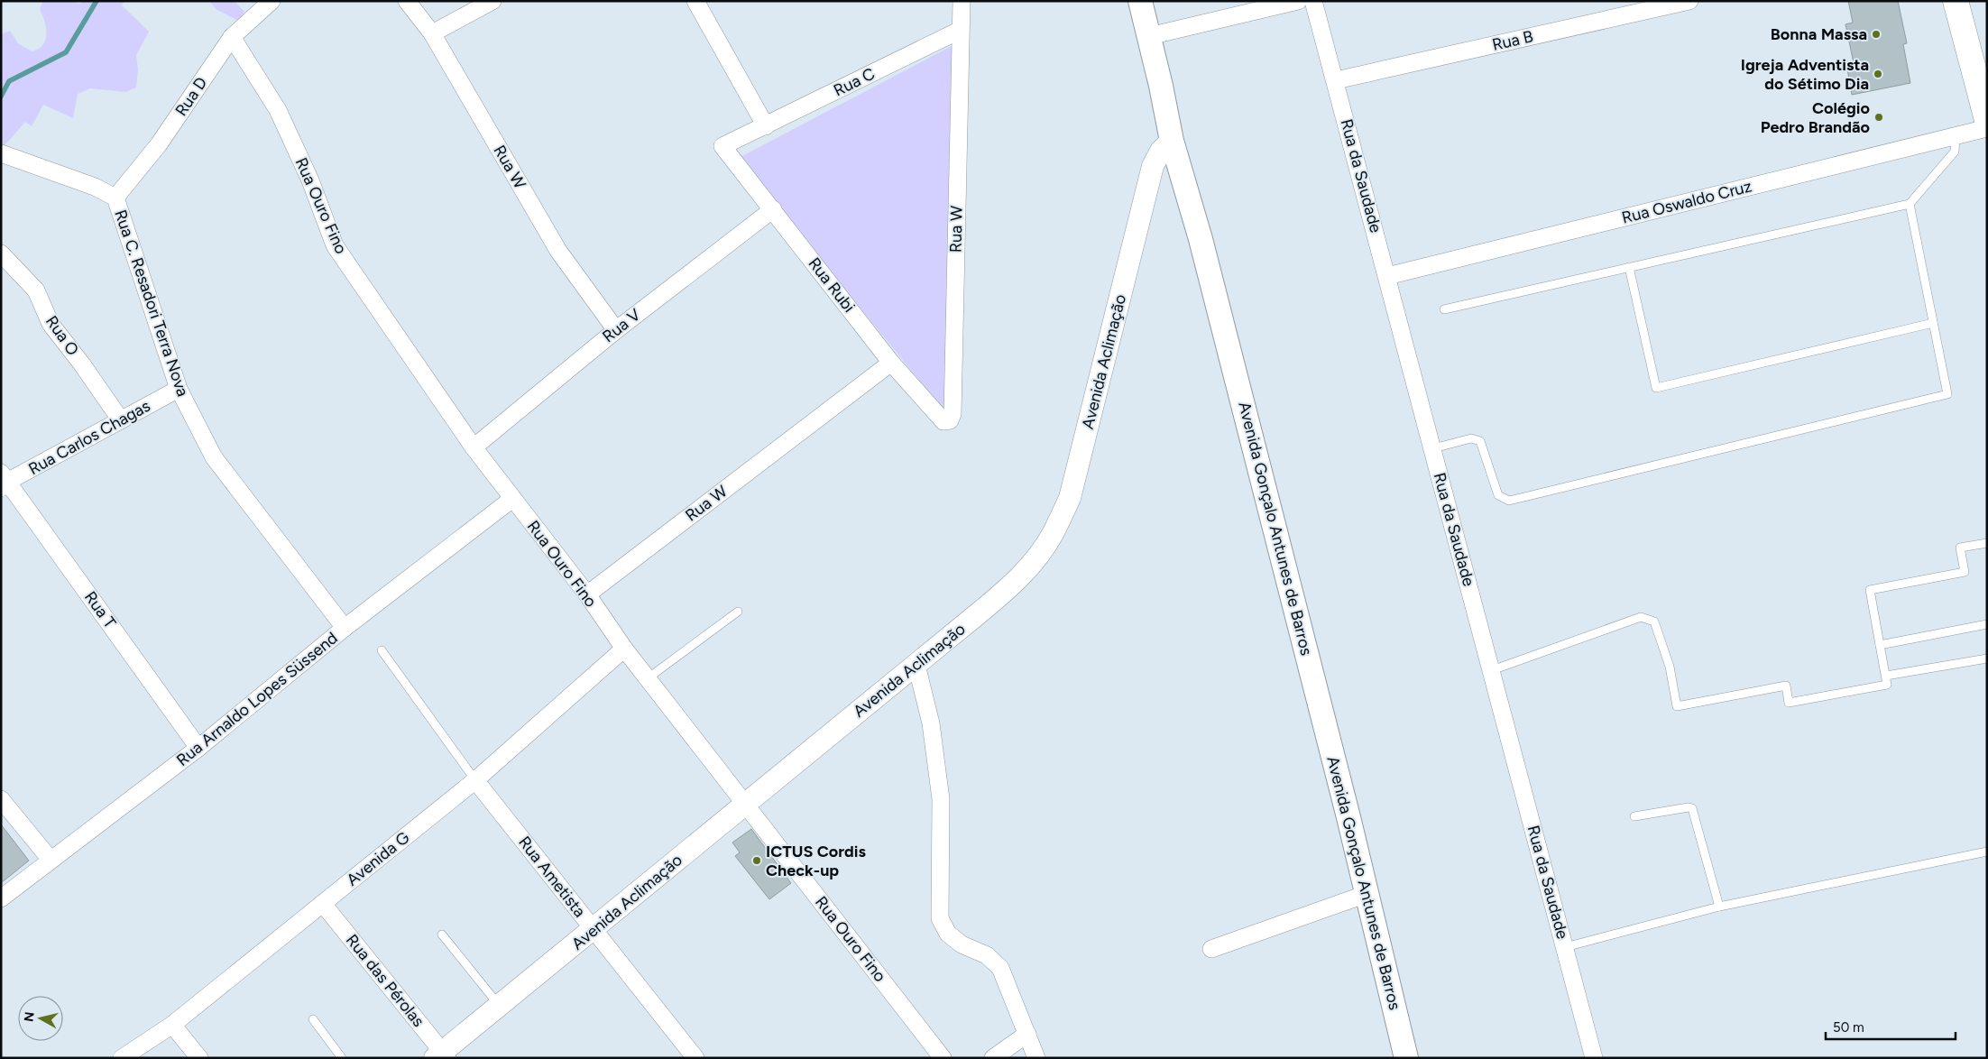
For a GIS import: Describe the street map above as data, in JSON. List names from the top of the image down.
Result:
{
  "streets": {
    "main road": ["Avenida Gonçalo Antunes de Barros"],
    "street": [
      "Rua B",
      "Rua C",
      "Rua D",
      "Rua W",
      "Rua da Saudade",
      "Rua Oswaldo Cruz",
      "Rua Ouro Fino",
      "Rua Rubi",
      "Rua C. Resadori Terra Nova",
      "Rua V",
      "Rua O",
      "Avenida Aclimação",
      "Rua Carlos Chagas",
      "Rua T",
      "Rua Arnaldo Lopes Süssend",
      "Avenida G",
      "Rua Ametista",
      "Rua das Pérolas"
    ]
  },
  "crossings": [
    ["Rua B", "Rua da Saudade"],
    ["Rua C", "Rua W"],
    ["Rua C", "Rua Rubi"],
    ["Rua D", "Rua Ouro Fino"],
    ["Rua D", "Rua C. Resadori Terra Nova"],
    ["Rua W", "Rua Ouro Fino"],
    ["Rua W", "Rua Rubi"],
    ["Rua W", "Rua V"],
    ["Rua da Saudade", "Rua Oswaldo Cruz"],
    ["Rua Ouro Fino", "Rua V"],
    ["Rua Ouro Fino", "Avenida Aclimação"],
    ["Rua Ouro Fino", "Rua Arnaldo Lopes Süssend"],
    ["Rua Ouro Fino", "Avenida G"],
    ["Rua Rubi", "Rua V"],
    ["Rua C. Resadori Terra Nova", "Rua Carlos Chagas"],
    ["Rua C. Resadori Terra Nova", "Rua Arnaldo Lopes Süssend"],
    ["Rua O", "Rua Carlos Chagas"],
    ["Avenida Aclimação", "Avenida Gonçalo Antunes de Barros"],
    ["Avenida Aclimação", "Rua Ametista"],
    ["Avenida Aclimação", "Rua das Pérolas"],
    ["Rua Carlos Chagas", "Rua T"],
    ["Rua T", "Rua Arnaldo Lopes Süssend"],
    ["Avenida G", "Rua Ametista"],
    ["Avenida G", "Rua das Pérolas"]
  ],
  "places": [
    "Bonna Massa",
    "Igreja Adventista do Sétimo Dia",
    "Colégio Pedro Brandão",
    "ICTUS Cordis Check-up"
  ],
  "scale_bar": "50 m",
  "north": "left"
}
